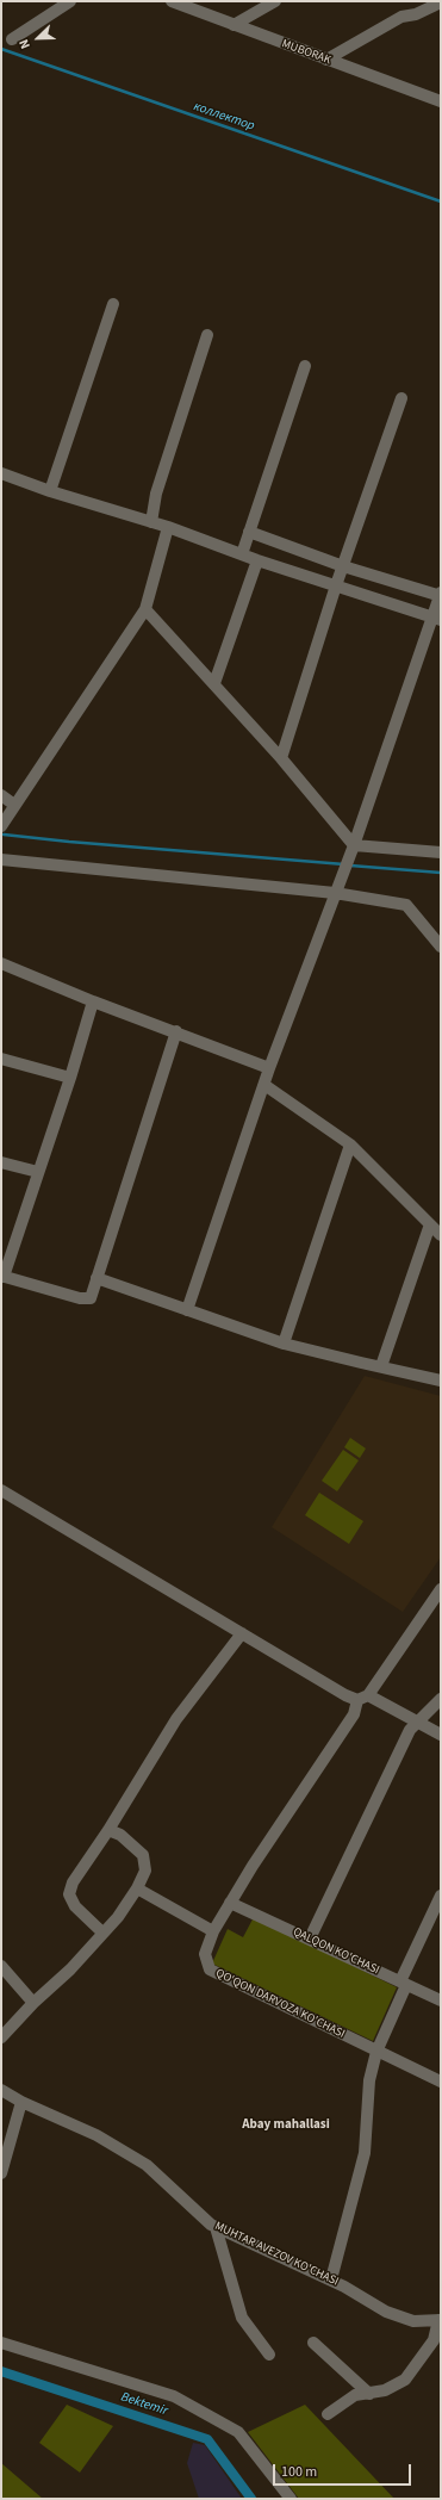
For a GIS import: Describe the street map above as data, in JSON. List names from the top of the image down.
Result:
{
  "streets": {
    "street": [
      "MUBORAK",
      "QALQON KO'CHASI",
      "QO'QON DARVOZA KO'CHASI",
      "MUHTAR AVEZOV KO'CHASI"
    ]
  },
  "crossings": [
    ["QALQON KO'CHASI", "QO'QON DARVOZA KO'CHASI"]
  ],
  "districts": ["Abay mahallasi"],
  "water": ["коллектор", "Bektemir"],
  "scale_bar": "100 m",
  "north": "bottom left"
}
